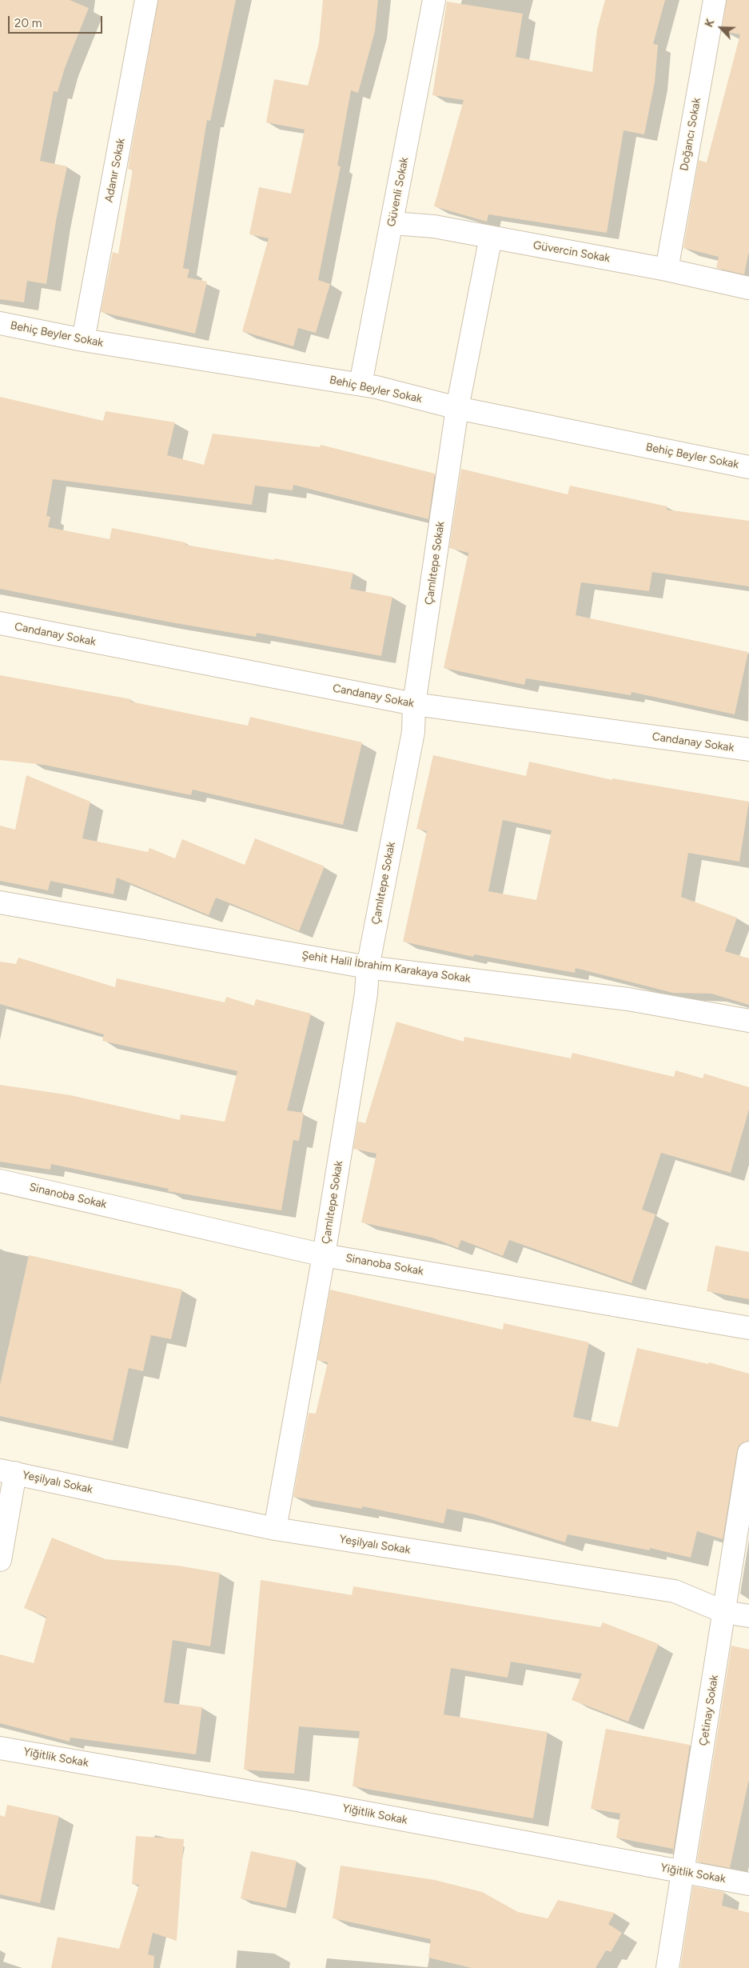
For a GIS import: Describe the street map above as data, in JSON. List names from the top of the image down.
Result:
{
  "streets": {
    "street": [
      "Doğancı Sokak",
      "Adanır Sokak",
      "Güvenli Sokak",
      "Güvercin Sokak",
      "Behiç Beyler Sokak",
      "Çamlıtepe Sokak",
      "Candanay Sokak",
      "Şehit Halil İbrahim Karakaya Sokak",
      "Sinanoba Sokak",
      "Yeşilyalı Sokak",
      "Çetinay Sokak",
      "Yiğitlik Sokak"
    ]
  },
  "crossings": [
    ["Doğancı Sokak", "Güvercin Sokak"],
    ["Adanır Sokak", "Behiç Beyler Sokak"],
    ["Güvenli Sokak", "Güvercin Sokak"],
    ["Güvenli Sokak", "Behiç Beyler Sokak"],
    ["Güvercin Sokak", "Çamlıtepe Sokak"],
    ["Behiç Beyler Sokak", "Çamlıtepe Sokak"],
    ["Çamlıtepe Sokak", "Candanay Sokak"],
    ["Çamlıtepe Sokak", "Şehit Halil İbrahim Karakaya Sokak"],
    ["Çamlıtepe Sokak", "Sinanoba Sokak"],
    ["Çamlıtepe Sokak", "Yeşilyalı Sokak"],
    ["Yeşilyalı Sokak", "Çetinay Sokak"],
    ["Çetinay Sokak", "Yiğitlik Sokak"]
  ],
  "scale_bar": "20 m",
  "north": "top left"
}
